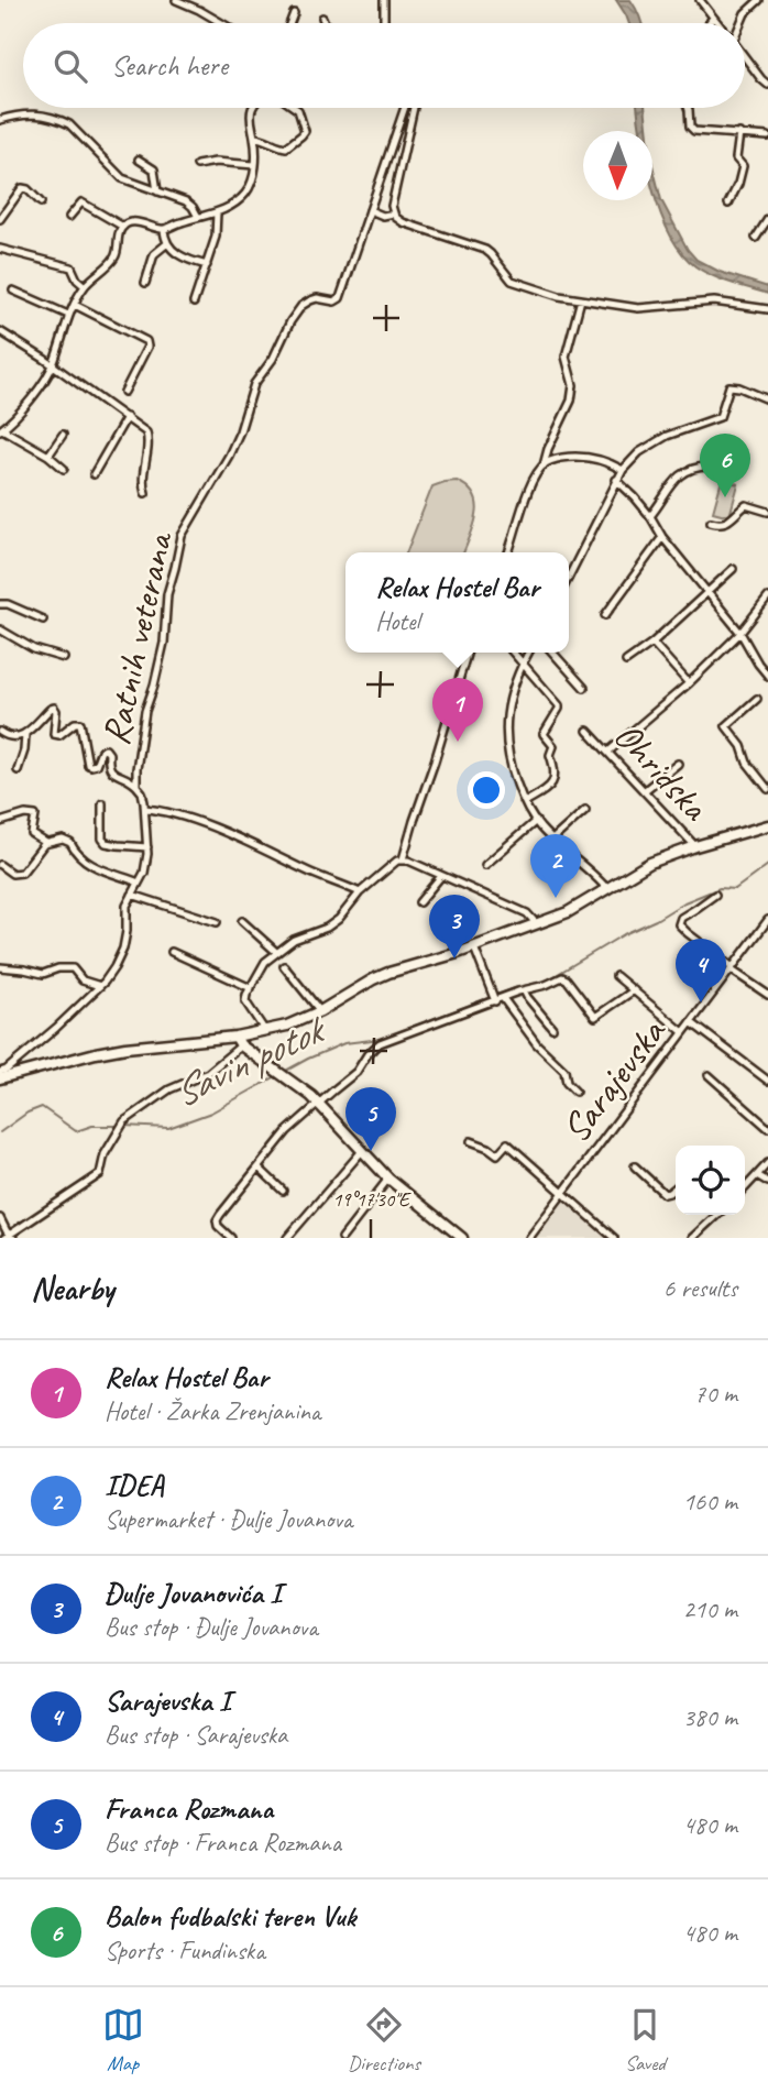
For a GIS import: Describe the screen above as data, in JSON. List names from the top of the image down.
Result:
{
  "streets": {
    "street": ["Ratnih veterana", "Ohridska", "Sarajevska"]
  },
  "water": ["Savin potok"],
  "north": "bottom",
  "page": {
    "search": "Search here",
    "pins": [
      "6",
      "1",
      "2",
      "3",
      "4",
      "5"
    ],
    "popup": ["Relax Hostel Bar", "Hotel"],
    "heading": ["Nearby", "6 results"],
    "list": [
      {
        "mark": "1",
        "name": "Relax Hostel Bar",
        "note": "Hotel · Žarka Zrenjanina",
        "value": "70 m"
      },
      {
        "mark": "2",
        "name": "IDEA",
        "note": "Supermarket · Đulje Jovanova",
        "value": "160 m"
      },
      {
        "mark": "3",
        "name": "Đulje Jovanovića I",
        "note": "Bus stop · Đulje Jovanova",
        "value": "210 m"
      },
      {
        "mark": "4",
        "name": "Sarajevska I",
        "note": "Bus stop · Sarajevska",
        "value": "380 m"
      },
      {
        "mark": "5",
        "name": "Franca Rozmana",
        "note": "Bus stop · Franca Rozmana",
        "value": "480 m"
      },
      {
        "mark": "6",
        "name": "Balon fudbalski teren Vuk",
        "note": "Sports · Fundinska",
        "value": "480 m"
      }
    ],
    "nav": ["Map", "Directions", "Saved"]
  },
  "coordinates": ["19°17'30\"E"]
}
